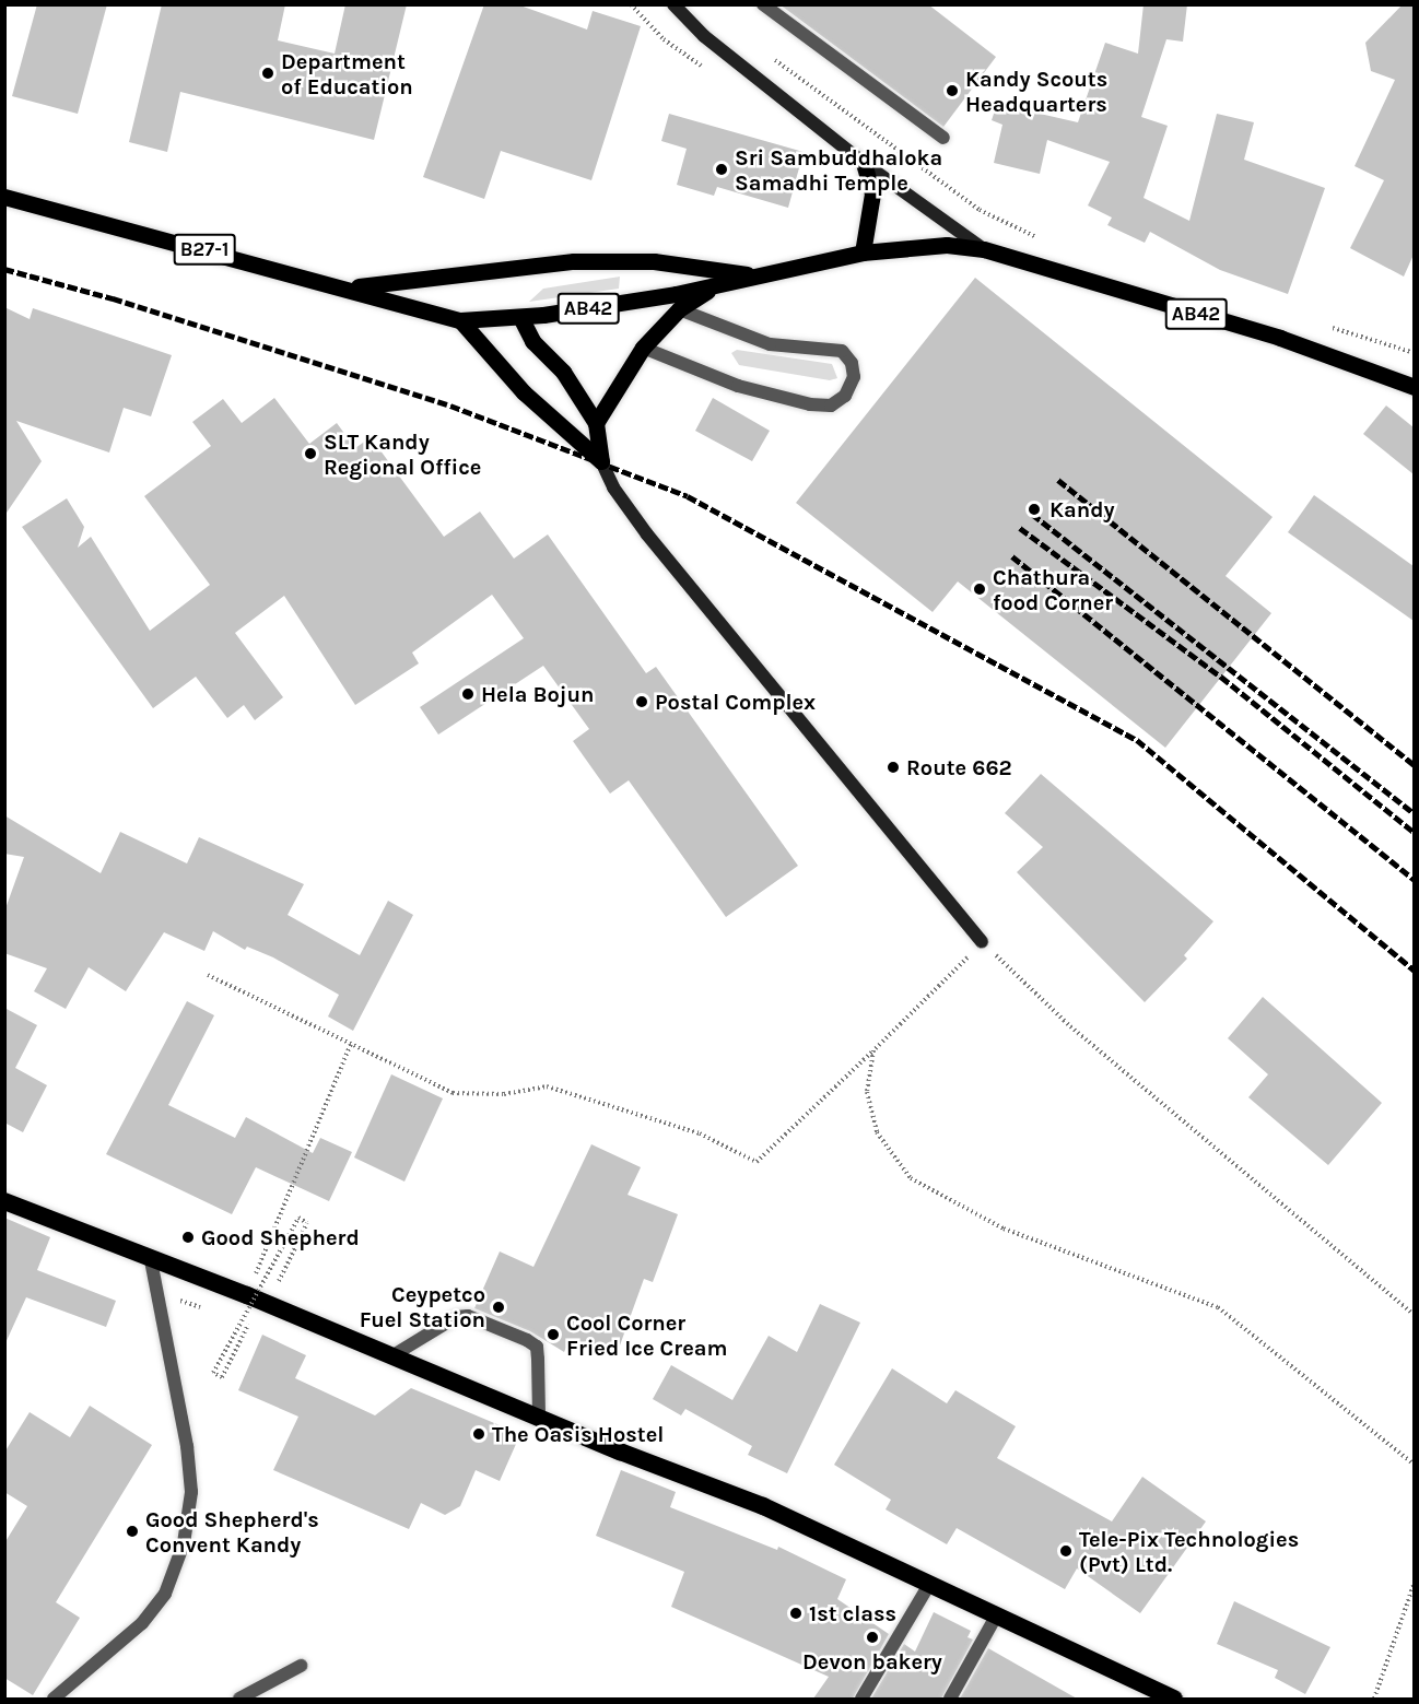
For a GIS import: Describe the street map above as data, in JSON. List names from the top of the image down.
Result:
{
  "streets": {
    "main road": ["B27-1", "AB42"]
  },
  "crossings": [
    ["B27-1", "AB42"]
  ],
  "places": [
    "Department of Education",
    "Kandy Scouts Headquarters",
    "Sri Sambuddhaloka Samadhi Temple",
    "SLT Kandy Regional Office",
    "Kandy",
    "Chathura food Corner",
    "Hela Bojun",
    "Postal Complex",
    "Route 662",
    "Good Shepherd",
    "Ceypetco Fuel Station",
    "Cool Corner Fried Ice Cream",
    "The Oasis Hostel",
    "Good Shepherd's Convent Kandy",
    "Tele-Pix Technologies (Pvt) Ltd.",
    "1st class",
    "Devon bakery"
  ]
}
